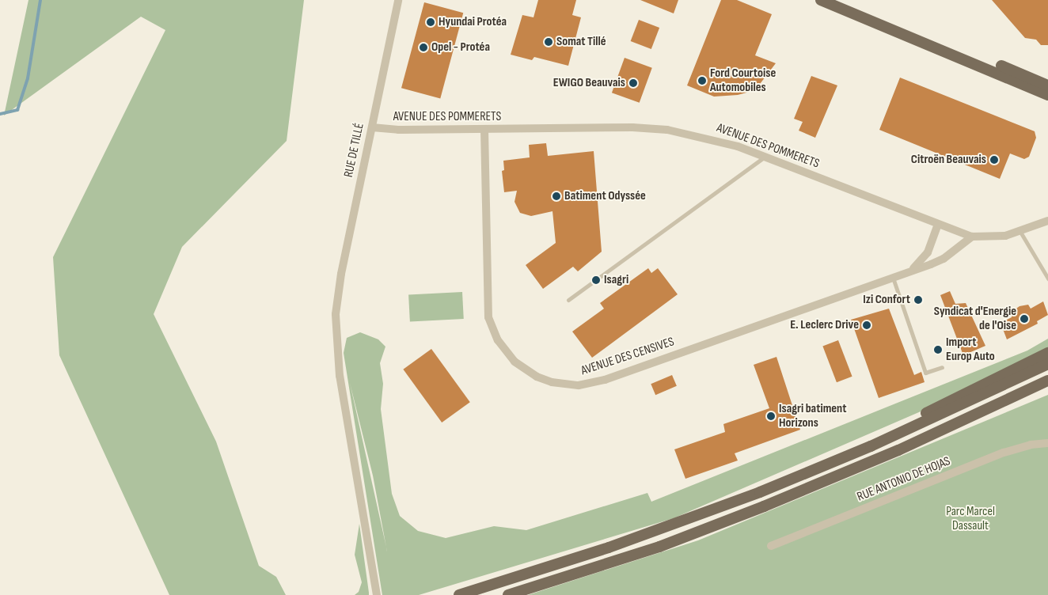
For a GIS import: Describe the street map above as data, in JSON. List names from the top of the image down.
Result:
{
  "streets": {
    "street": [
      "AVENUE DES POMMERETS",
      "RUE DE TILLÉ",
      "AVENUE DES CENSIVES",
      "RUE ANTONIO DE HOJAS"
    ]
  },
  "crossings": [
    ["AVENUE DES POMMERETS", "RUE DE TILLÉ"],
    ["AVENUE DES POMMERETS", "AVENUE DES CENSIVES"]
  ],
  "parks": ["Parc Marcel Dassault"],
  "places": [
    "Hyundai Protéa",
    "Somat Tillé",
    "Opel - Protéa",
    "Ford Courtoise Automobiles",
    "EWIGO Beauvais",
    "Citroën Beauvais",
    "Batiment Odyssée",
    "Isagri",
    "Izi Confort",
    "Syndicat d'Energie de l'Oise",
    "E. Leclerc Drive",
    "Import Europ Auto",
    "Isagri batiment Horizons"
  ]
}
